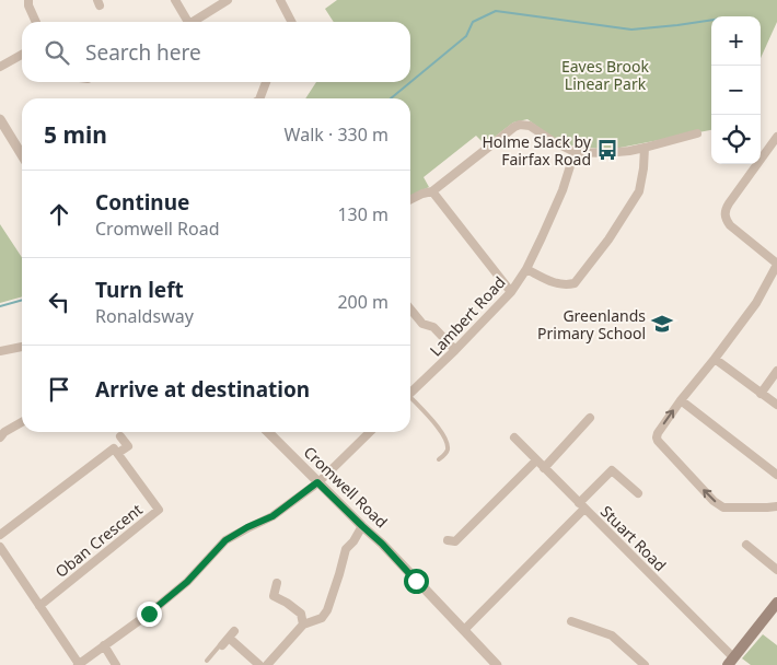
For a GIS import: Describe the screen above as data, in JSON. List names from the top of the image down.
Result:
{
  "streets": {
    "street": [
      "Lambert Road",
      "Cromwell Road",
      "Stuart Road",
      "Oban Crescent"
    ]
  },
  "parks": ["Eaves Brook Linear Park"],
  "places": {
    "bus stop": ["Holme Slack by Fairfax Road"],
    "school or university": ["Greenlands Primary School"]
  },
  "page": {
    "map_buttons": ["+", "−"],
    "search": "Search here",
    "heading": ["5 min", "Walk · 330 m"],
    "list": [
      ["Continue", "Cromwell Road", "130 m"],
      ["Turn left", "Ronaldsway", "200 m"],
      "Arrive at destination"
    ]
  }
}
